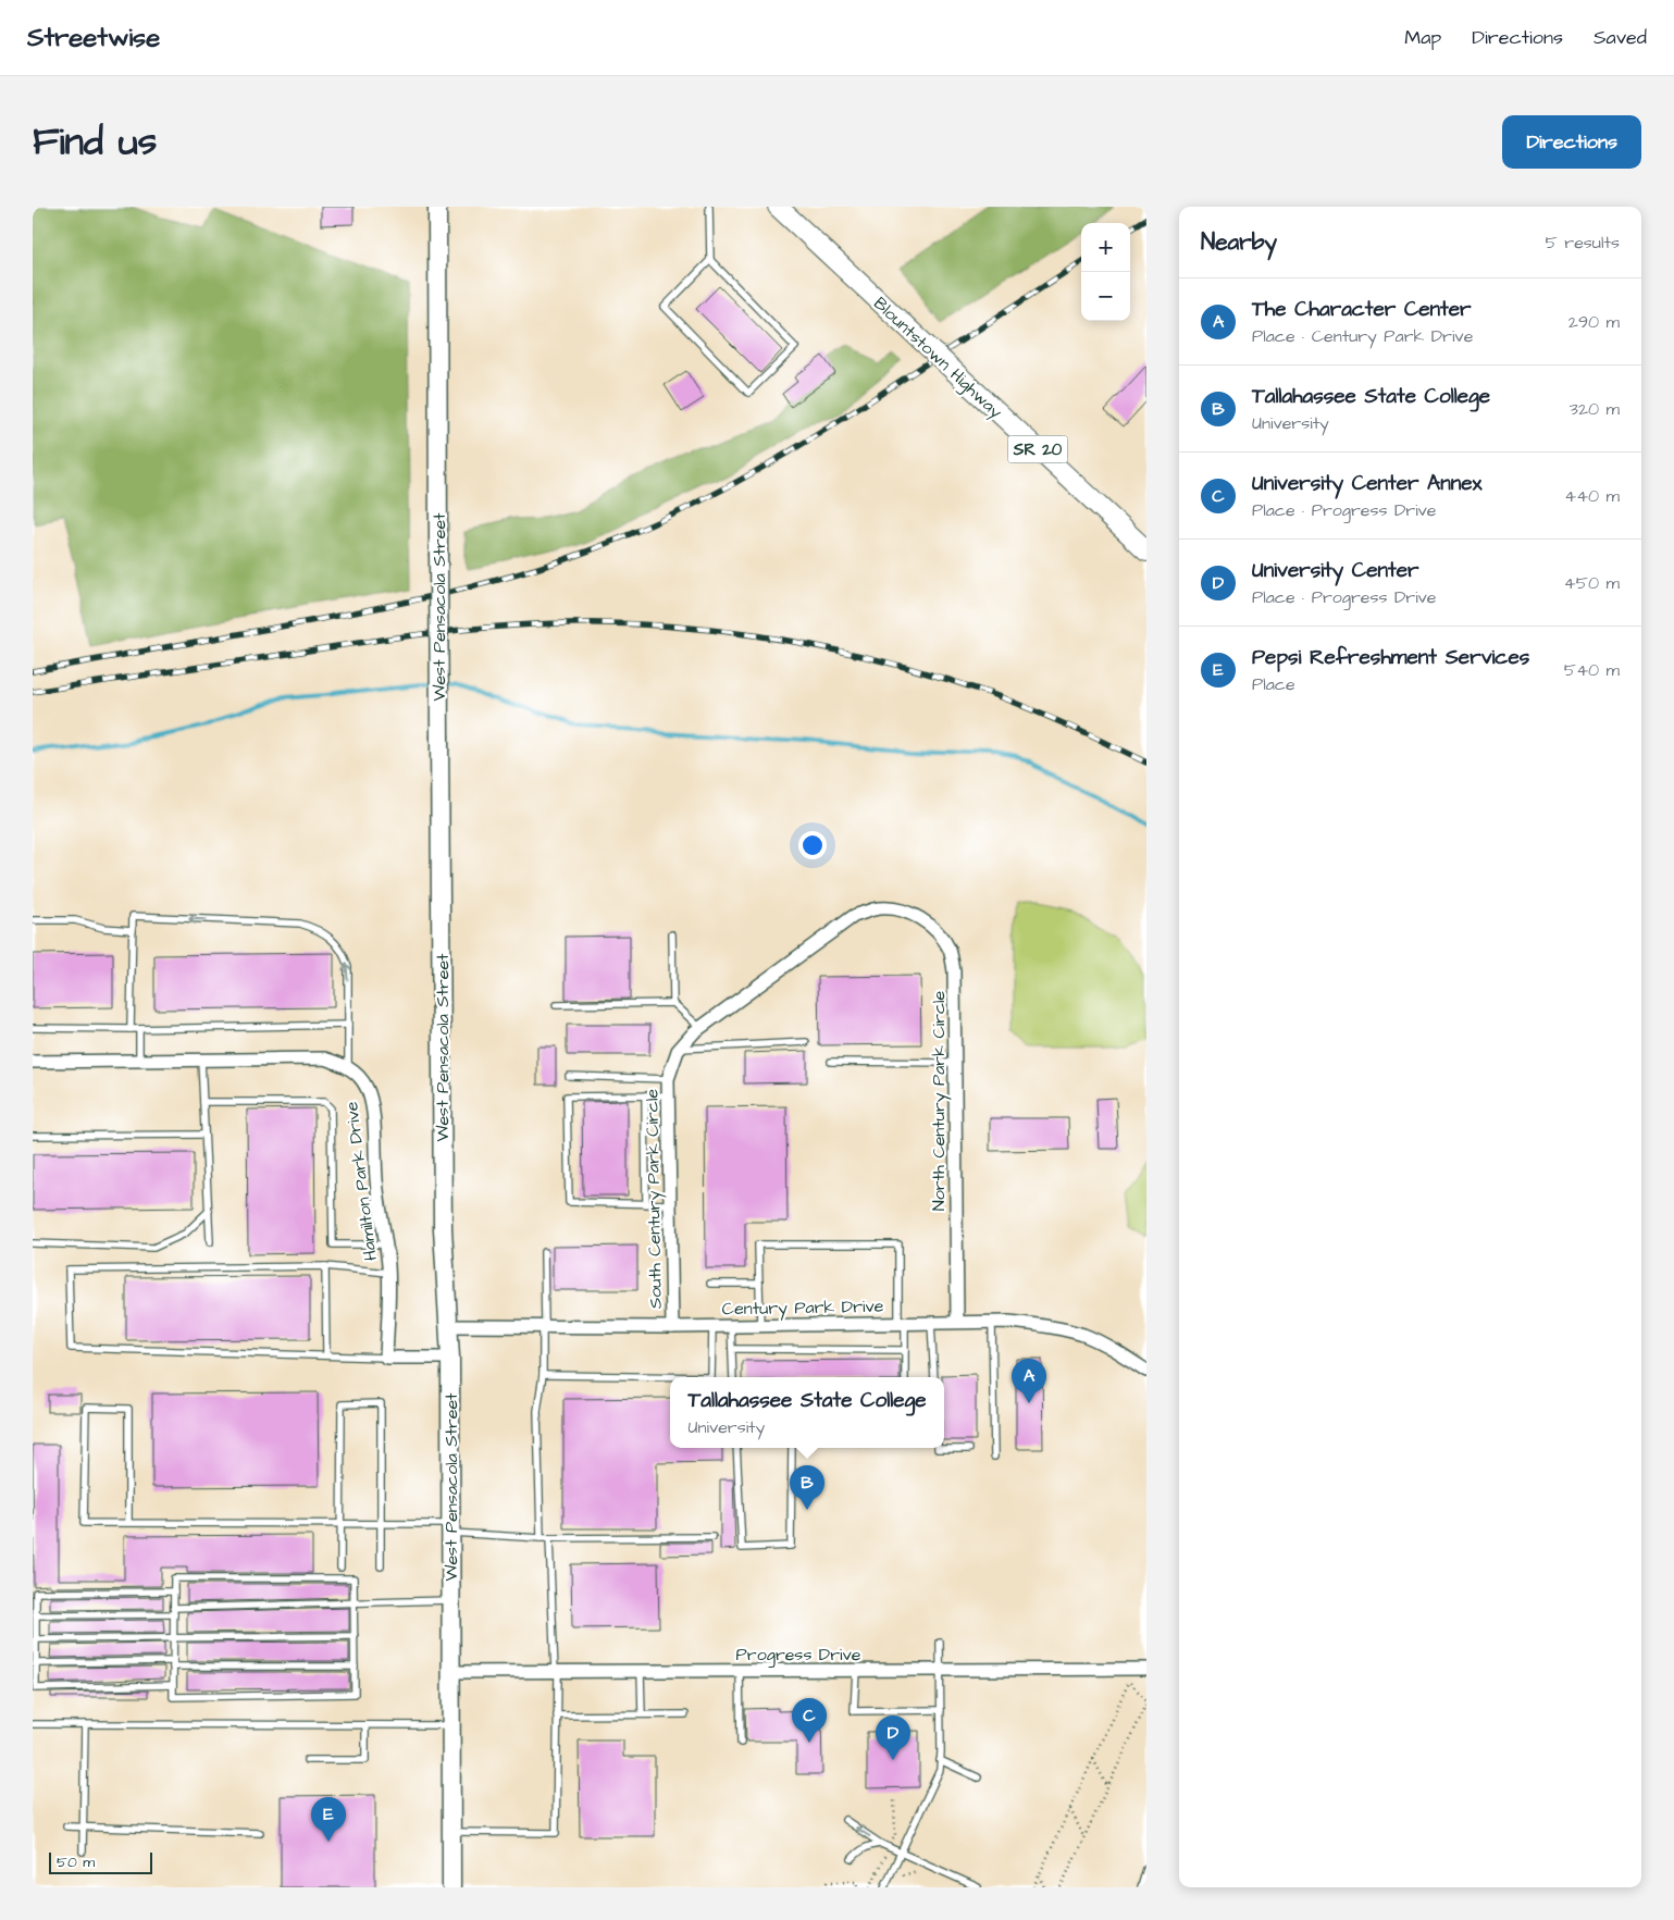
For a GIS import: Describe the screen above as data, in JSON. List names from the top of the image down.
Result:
{
  "streets": {
    "main road": ["Blountstown Highway", "SR 20", "West Pensacola Street"],
    "street": [
      "North Century Park Circle",
      "Hamilton Park Drive",
      "South Century Park Circle",
      "Century Park Drive",
      "Progress Drive"
    ]
  },
  "crossings": [
    ["West Pensacola Street", "Century Park Drive"],
    ["West Pensacola Street", "Progress Drive"],
    ["North Century Park Circle", "Century Park Drive"],
    ["South Century Park Circle", "Century Park Drive"]
  ],
  "scale_bar": "50 m",
  "page": {
    "header": "Streetwise",
    "nav": ["Map", "Directions", "Saved"],
    "title": "Find us",
    "buttons": "Directions",
    "heading": ["Nearby", "5 results"],
    "map_buttons": ["+", "−"],
    "list": [
      {
        "mark": "A",
        "name": "The Character Center",
        "note": "Place · Century Park Drive",
        "value": "290 m"
      },
      {
        "mark": "B",
        "name": "Tallahassee State College",
        "note": "University",
        "value": "320 m"
      },
      {
        "mark": "C",
        "name": "University Center Annex",
        "note": "Place · Progress Drive",
        "value": "440 m"
      },
      {
        "mark": "D",
        "name": "University Center",
        "note": "Place · Progress Drive",
        "value": "450 m"
      },
      {
        "mark": "E",
        "name": "Pepsi Refreshment Services",
        "note": "Place",
        "value": "540 m"
      }
    ],
    "pins": [
      "A",
      "B",
      "C",
      "D",
      "E"
    ],
    "popup": ["Tallahassee State College", "University"],
    "scale": "50 m"
  }
}
